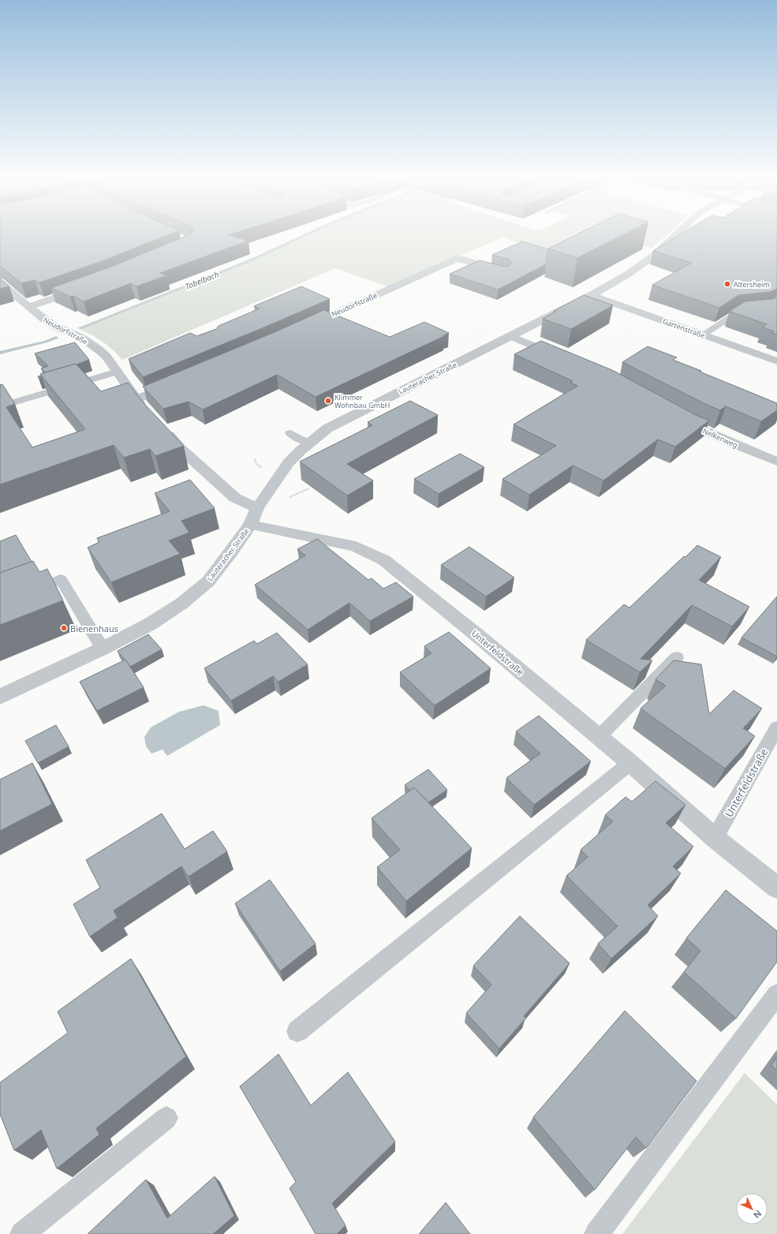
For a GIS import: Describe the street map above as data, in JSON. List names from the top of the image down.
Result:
{
  "streets": {
    "street": [
      "Neudorfstraße",
      "Gartenstraße",
      "Lauteracher Straße",
      "Nelkenweg",
      "Unterfeldstraße"
    ]
  },
  "crossings": [
    ["Gartenstraße", "Lauteracher Straße"],
    ["Lauteracher Straße", "Unterfeldstraße"]
  ],
  "water": ["Tobelbach"],
  "places": ["Altersheim", "Klimmer Wohnbau GmbH", "Bienenhaus"],
  "north": "bottom right"
}
